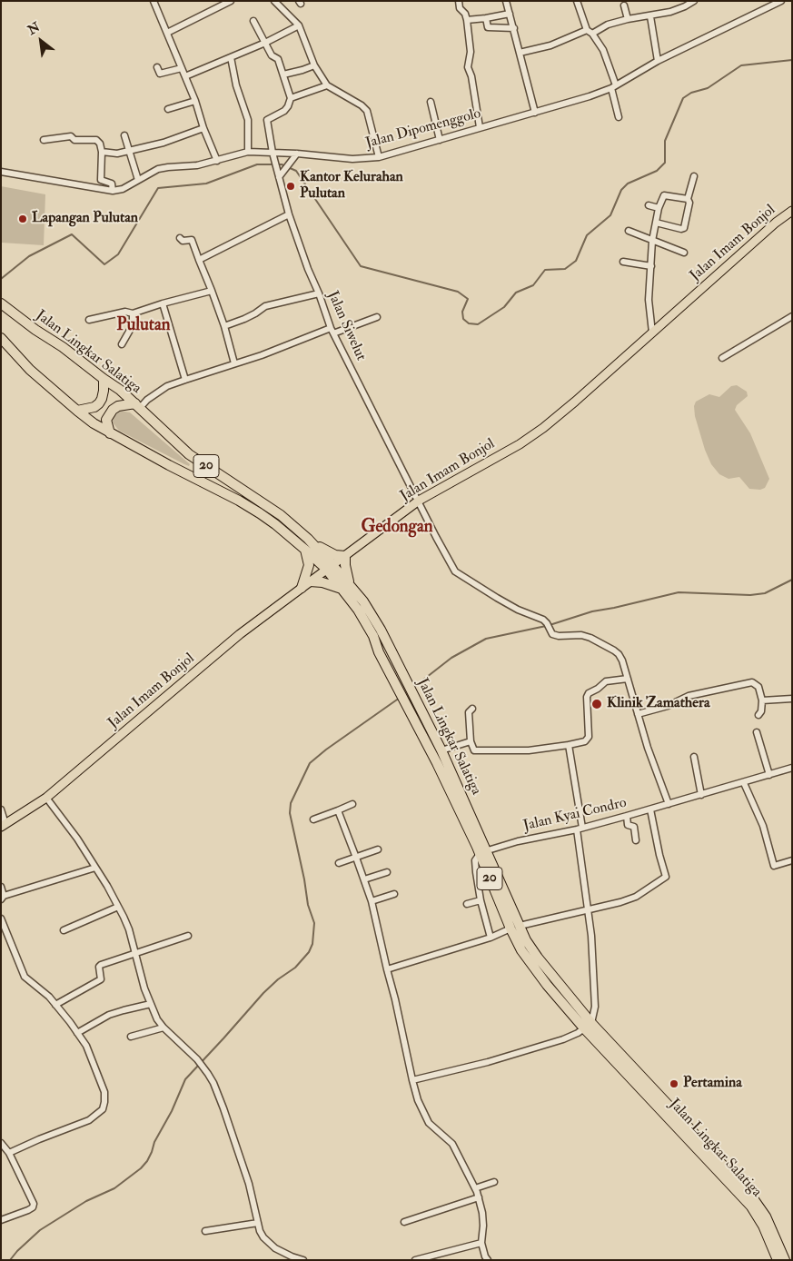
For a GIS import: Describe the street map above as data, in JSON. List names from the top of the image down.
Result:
{
  "streets": {
    "highway": ["Jalan Lingkar Salatiga", "20"],
    "main road": ["Jalan Imam Bonjol"],
    "street": ["Jalan Dipomenggolo", "Jalan Siwelut", "Jalan Kyai Condro"]
  },
  "crossings": [
    ["Jalan Dipomenggolo", "Jalan Siwelut"],
    ["Jalan Imam Bonjol", "Jalan Siwelut"],
    ["Jalan Imam Bonjol", "Jalan Lingkar Salatiga"],
    ["Jalan Lingkar Salatiga", "Jalan Kyai Condro"]
  ],
  "districts": ["Pulutan", "Gedongan"],
  "places": [
    "Kantor Kelurahan Pulutan",
    "Lapangan Pulutan",
    "Klinik Zamathera",
    "Pertamina"
  ],
  "north": "top left"
}
